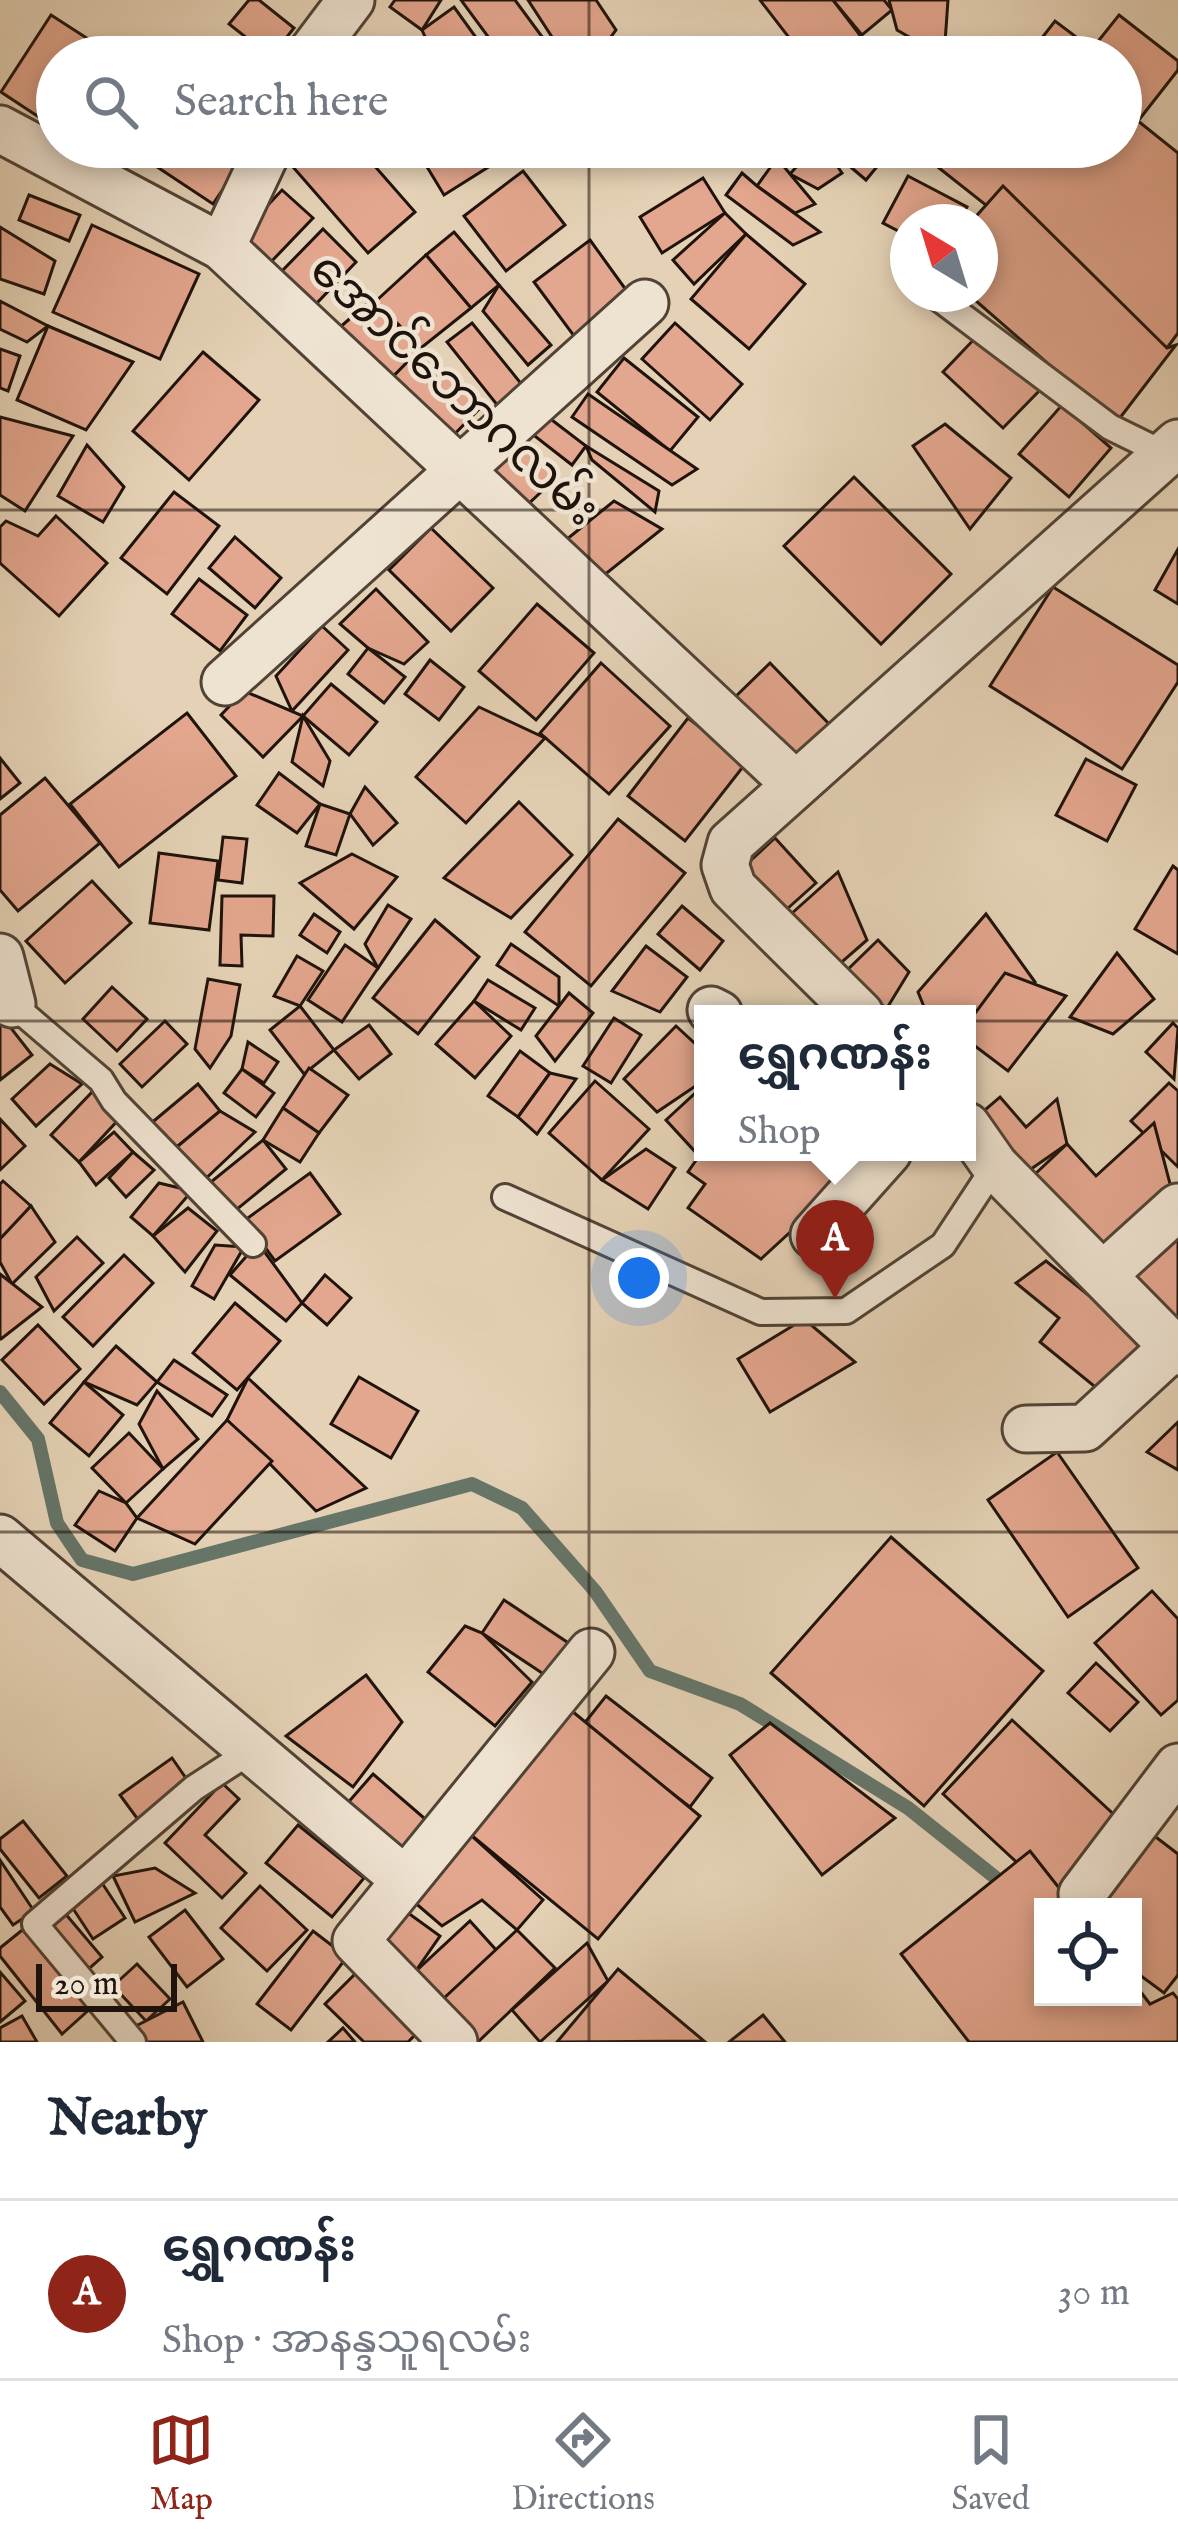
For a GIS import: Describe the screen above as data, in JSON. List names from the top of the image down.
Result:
{
  "streets": {
    "street": ["အောင်ဘောဂလမ်း"]
  },
  "scale_bar": "20 m",
  "north": "top left",
  "page": {
    "search": "Search here",
    "popup": ["ရွှေဂဏန်း", "Shop"],
    "pins": "A",
    "scale": "20 m",
    "heading": "Nearby",
    "list": [
      {
        "mark": "A",
        "name": "ရွှေဂဏန်း",
        "note": "Shop · အာနန္ဒသူရလမ်း",
        "value": "30 m"
      }
    ],
    "nav": ["Map", "Directions", "Saved"]
  }
}
